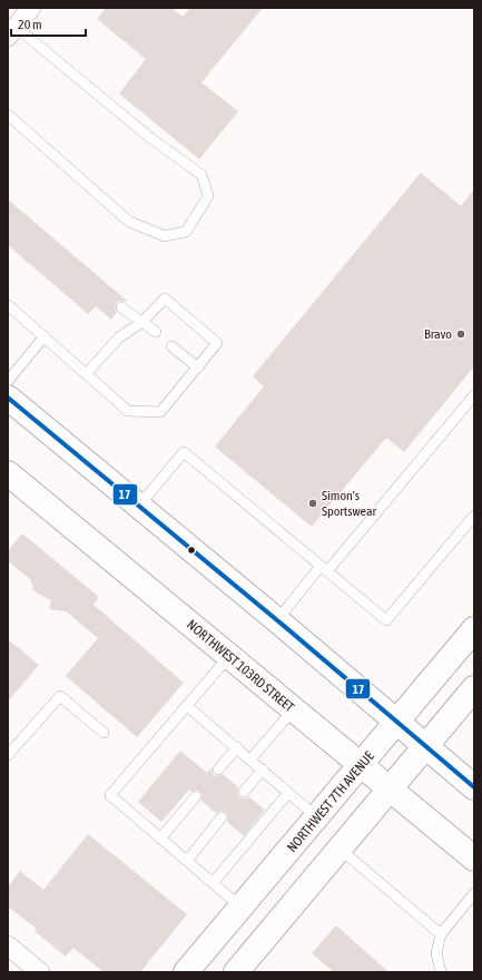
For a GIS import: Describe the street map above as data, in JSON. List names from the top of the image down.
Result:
{
  "streets": {
    "main road": ["NORTHWEST 103RD STREET", "NORTHWEST 7TH AVENUE"]
  },
  "crossings": [
    ["NORTHWEST 103RD STREET", "NORTHWEST 7TH AVENUE"]
  ],
  "places": ["Bravo", "Simon's Sportswear"],
  "lines": ["transit line 17"],
  "scale_bar": "20 m"
}
